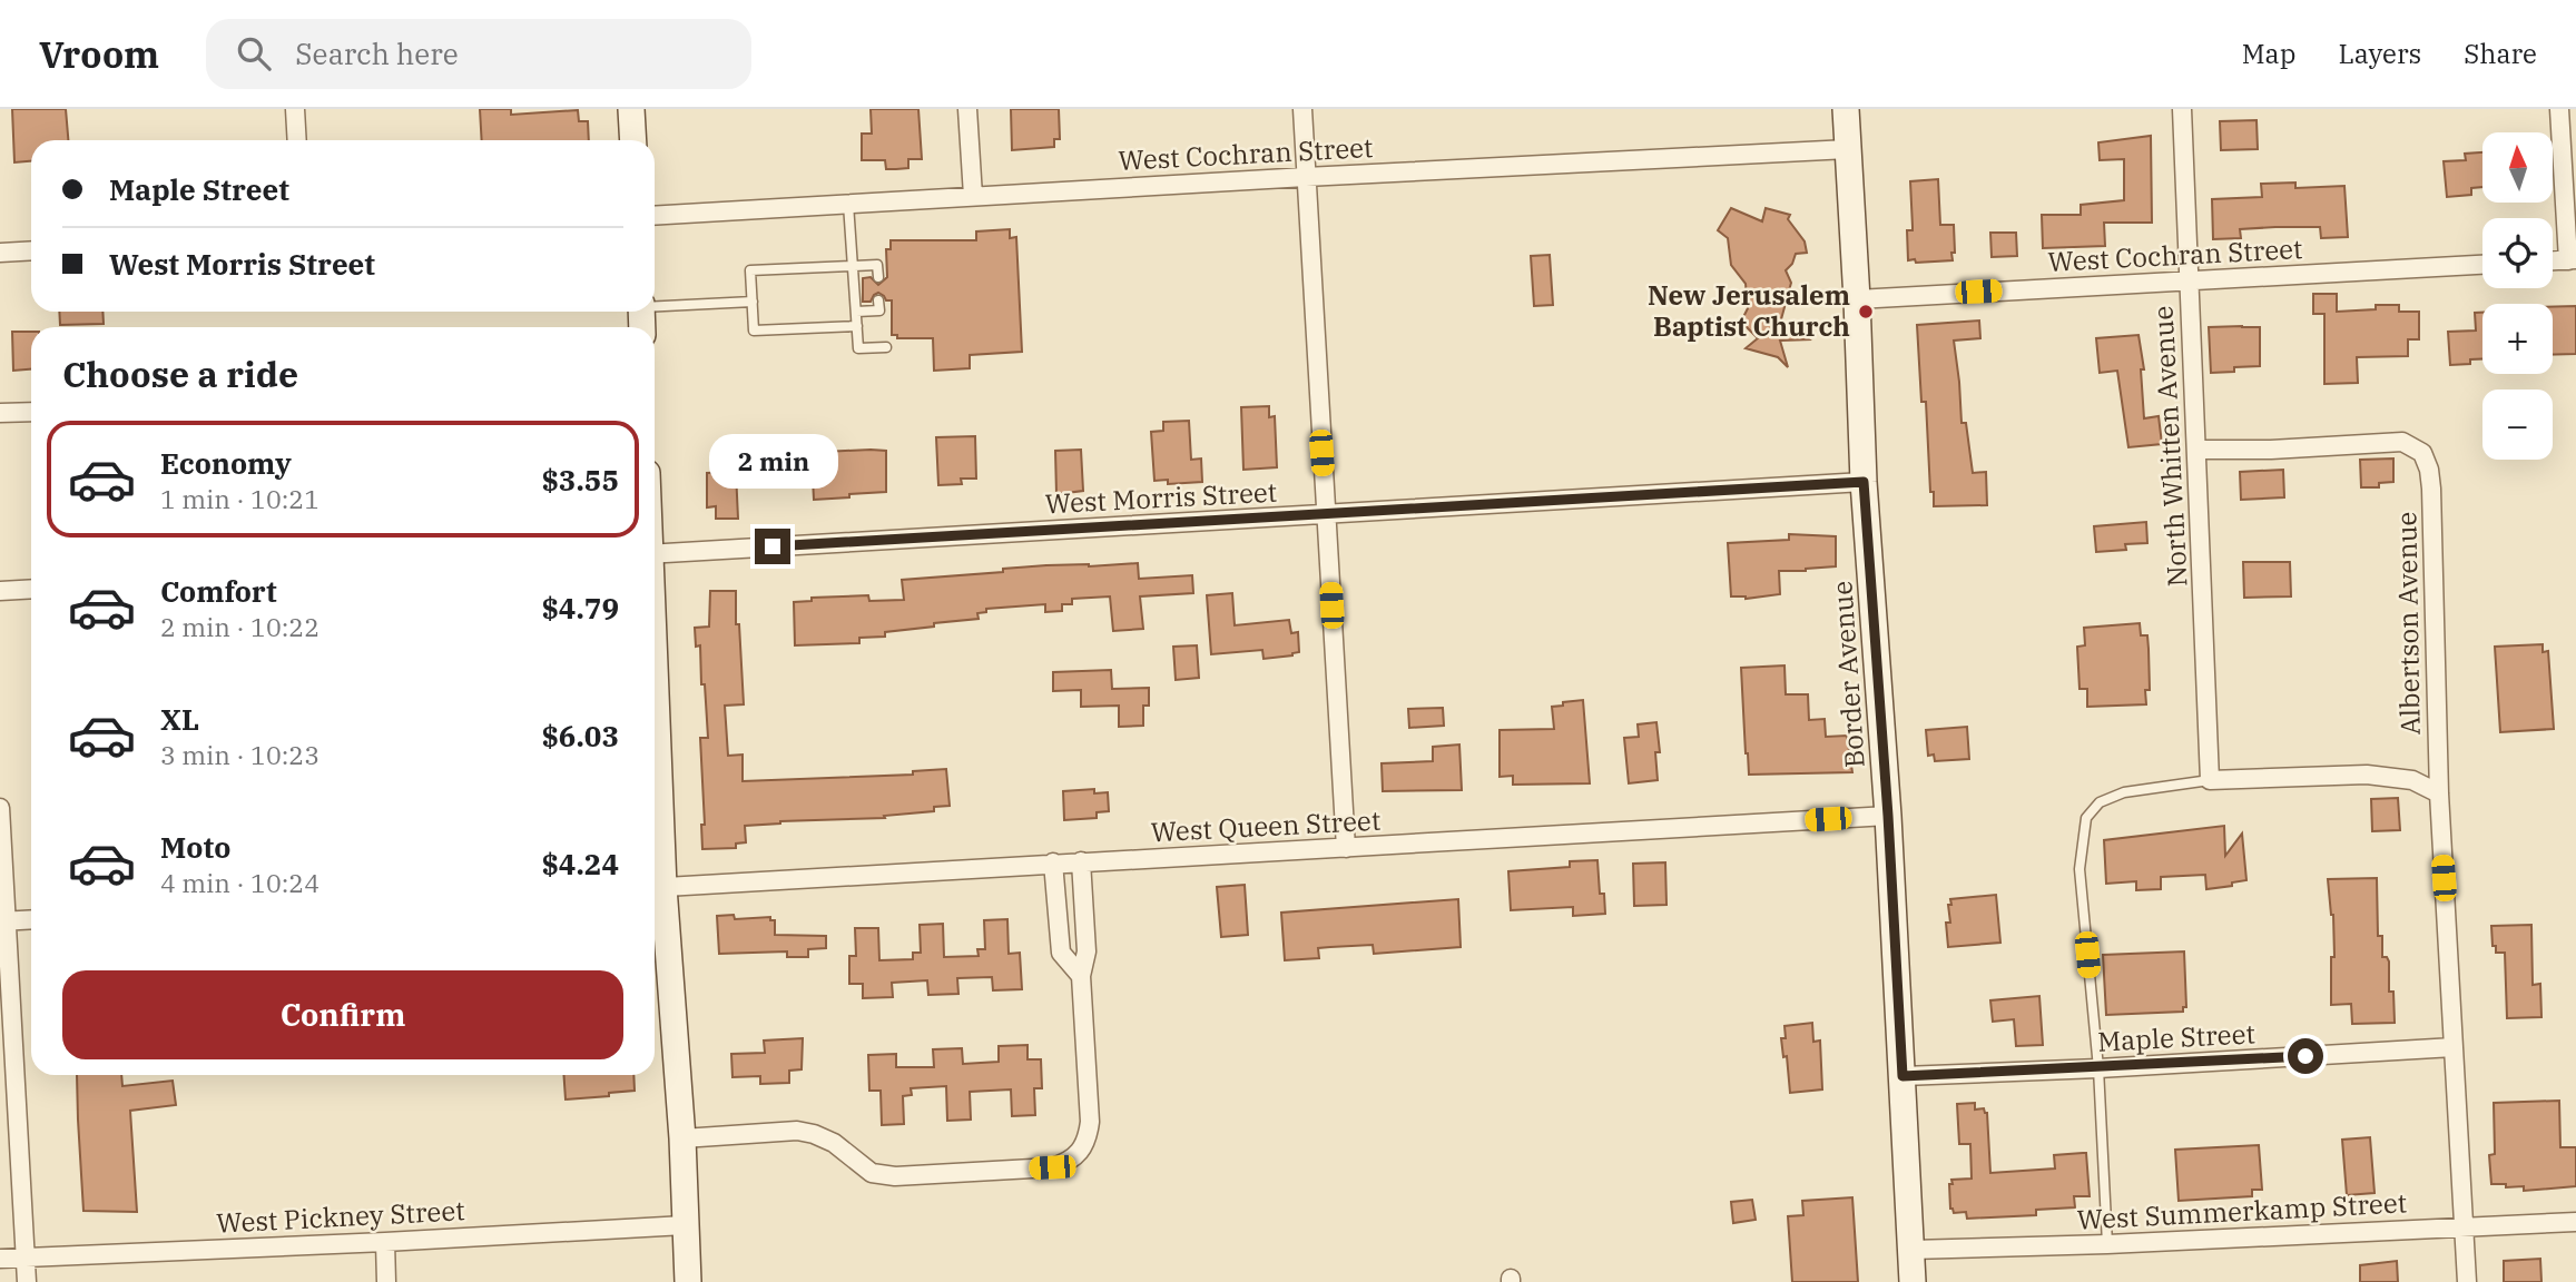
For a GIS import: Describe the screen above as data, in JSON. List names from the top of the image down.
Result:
{
  "streets": {
    "street": [
      "West Cochran Street",
      "North Whitten Avenue",
      "West Morris Street",
      "Albertson Avenue",
      "Border Avenue",
      "West Queen Street",
      "Maple Street",
      "West Summerkamp Street",
      "West Pickney Street"
    ]
  },
  "crossings": [
    ["West Cochran Street", "North Whitten Avenue"],
    ["West Cochran Street", "Border Avenue"],
    ["North Whitten Avenue", "Albertson Avenue"],
    ["West Morris Street", "Border Avenue"],
    ["Albertson Avenue", "Maple Street"],
    ["Albertson Avenue", "West Summerkamp Street"],
    ["Border Avenue", "West Queen Street"],
    ["Border Avenue", "Maple Street"],
    ["Border Avenue", "West Summerkamp Street"]
  ],
  "places": ["New Jerusalem Baptist Church"],
  "north": "top",
  "page": {
    "header": "Vroom",
    "search": "Search here",
    "nav": ["Map", "Layers", "Share"],
    "map_buttons": ["+", "−"],
    "banner": ["Maple Street", "West Morris Street"],
    "heading": "Choose a ride",
    "list": [
      {
        "name": "Economy",
        "note": "1 min · 10:21",
        "value": "$3.55"
      },
      {
        "name": "Comfort",
        "note": "2 min · 10:22",
        "value": "$4.79"
      },
      {
        "name": "XL",
        "note": "3 min · 10:23",
        "value": "$6.03"
      },
      {
        "name": "Moto",
        "note": "4 min · 10:24",
        "value": "$4.24"
      }
    ],
    "bubble": "2 min",
    "buttons": "Confirm"
  }
}
